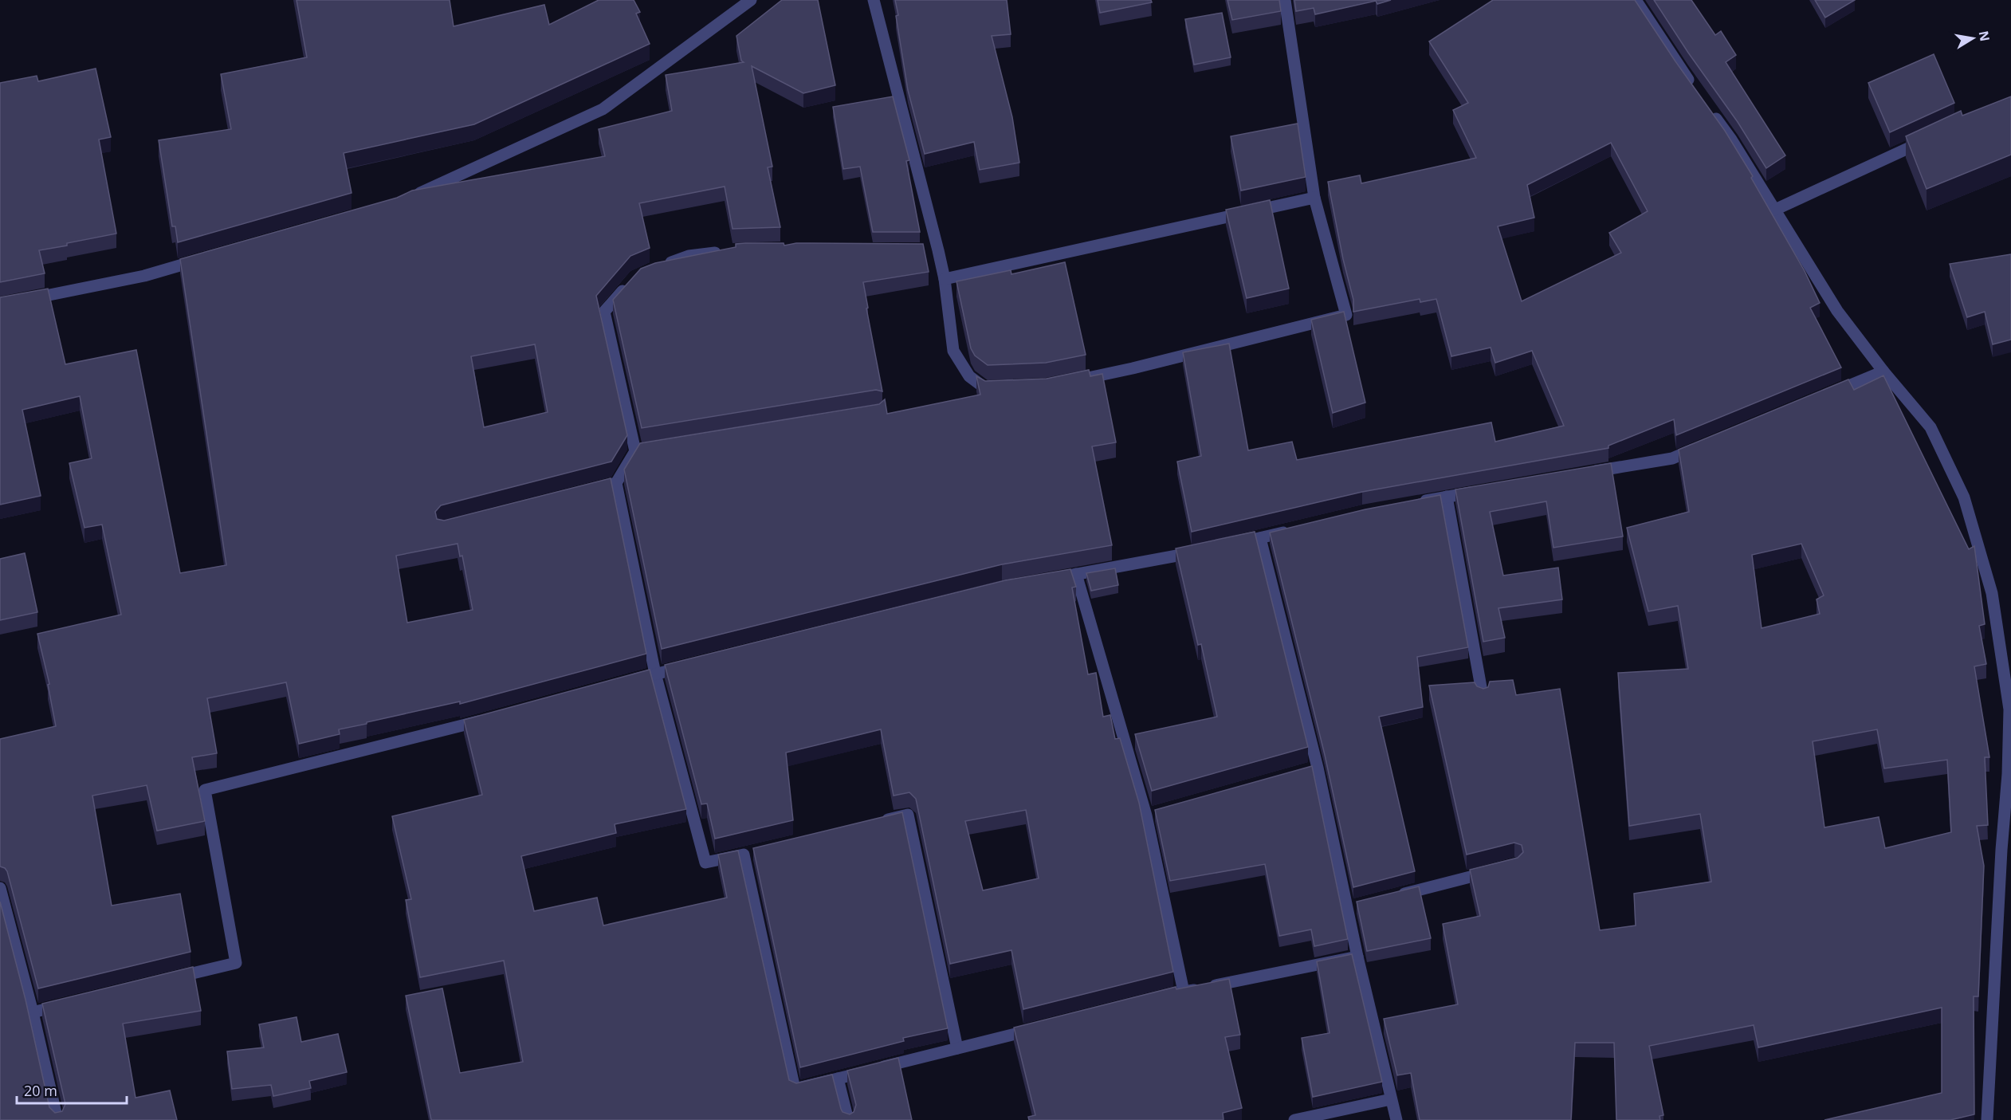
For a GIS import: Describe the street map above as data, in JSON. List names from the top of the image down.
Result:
{
  "scale_bar": "20 m",
  "north": "right"
}
